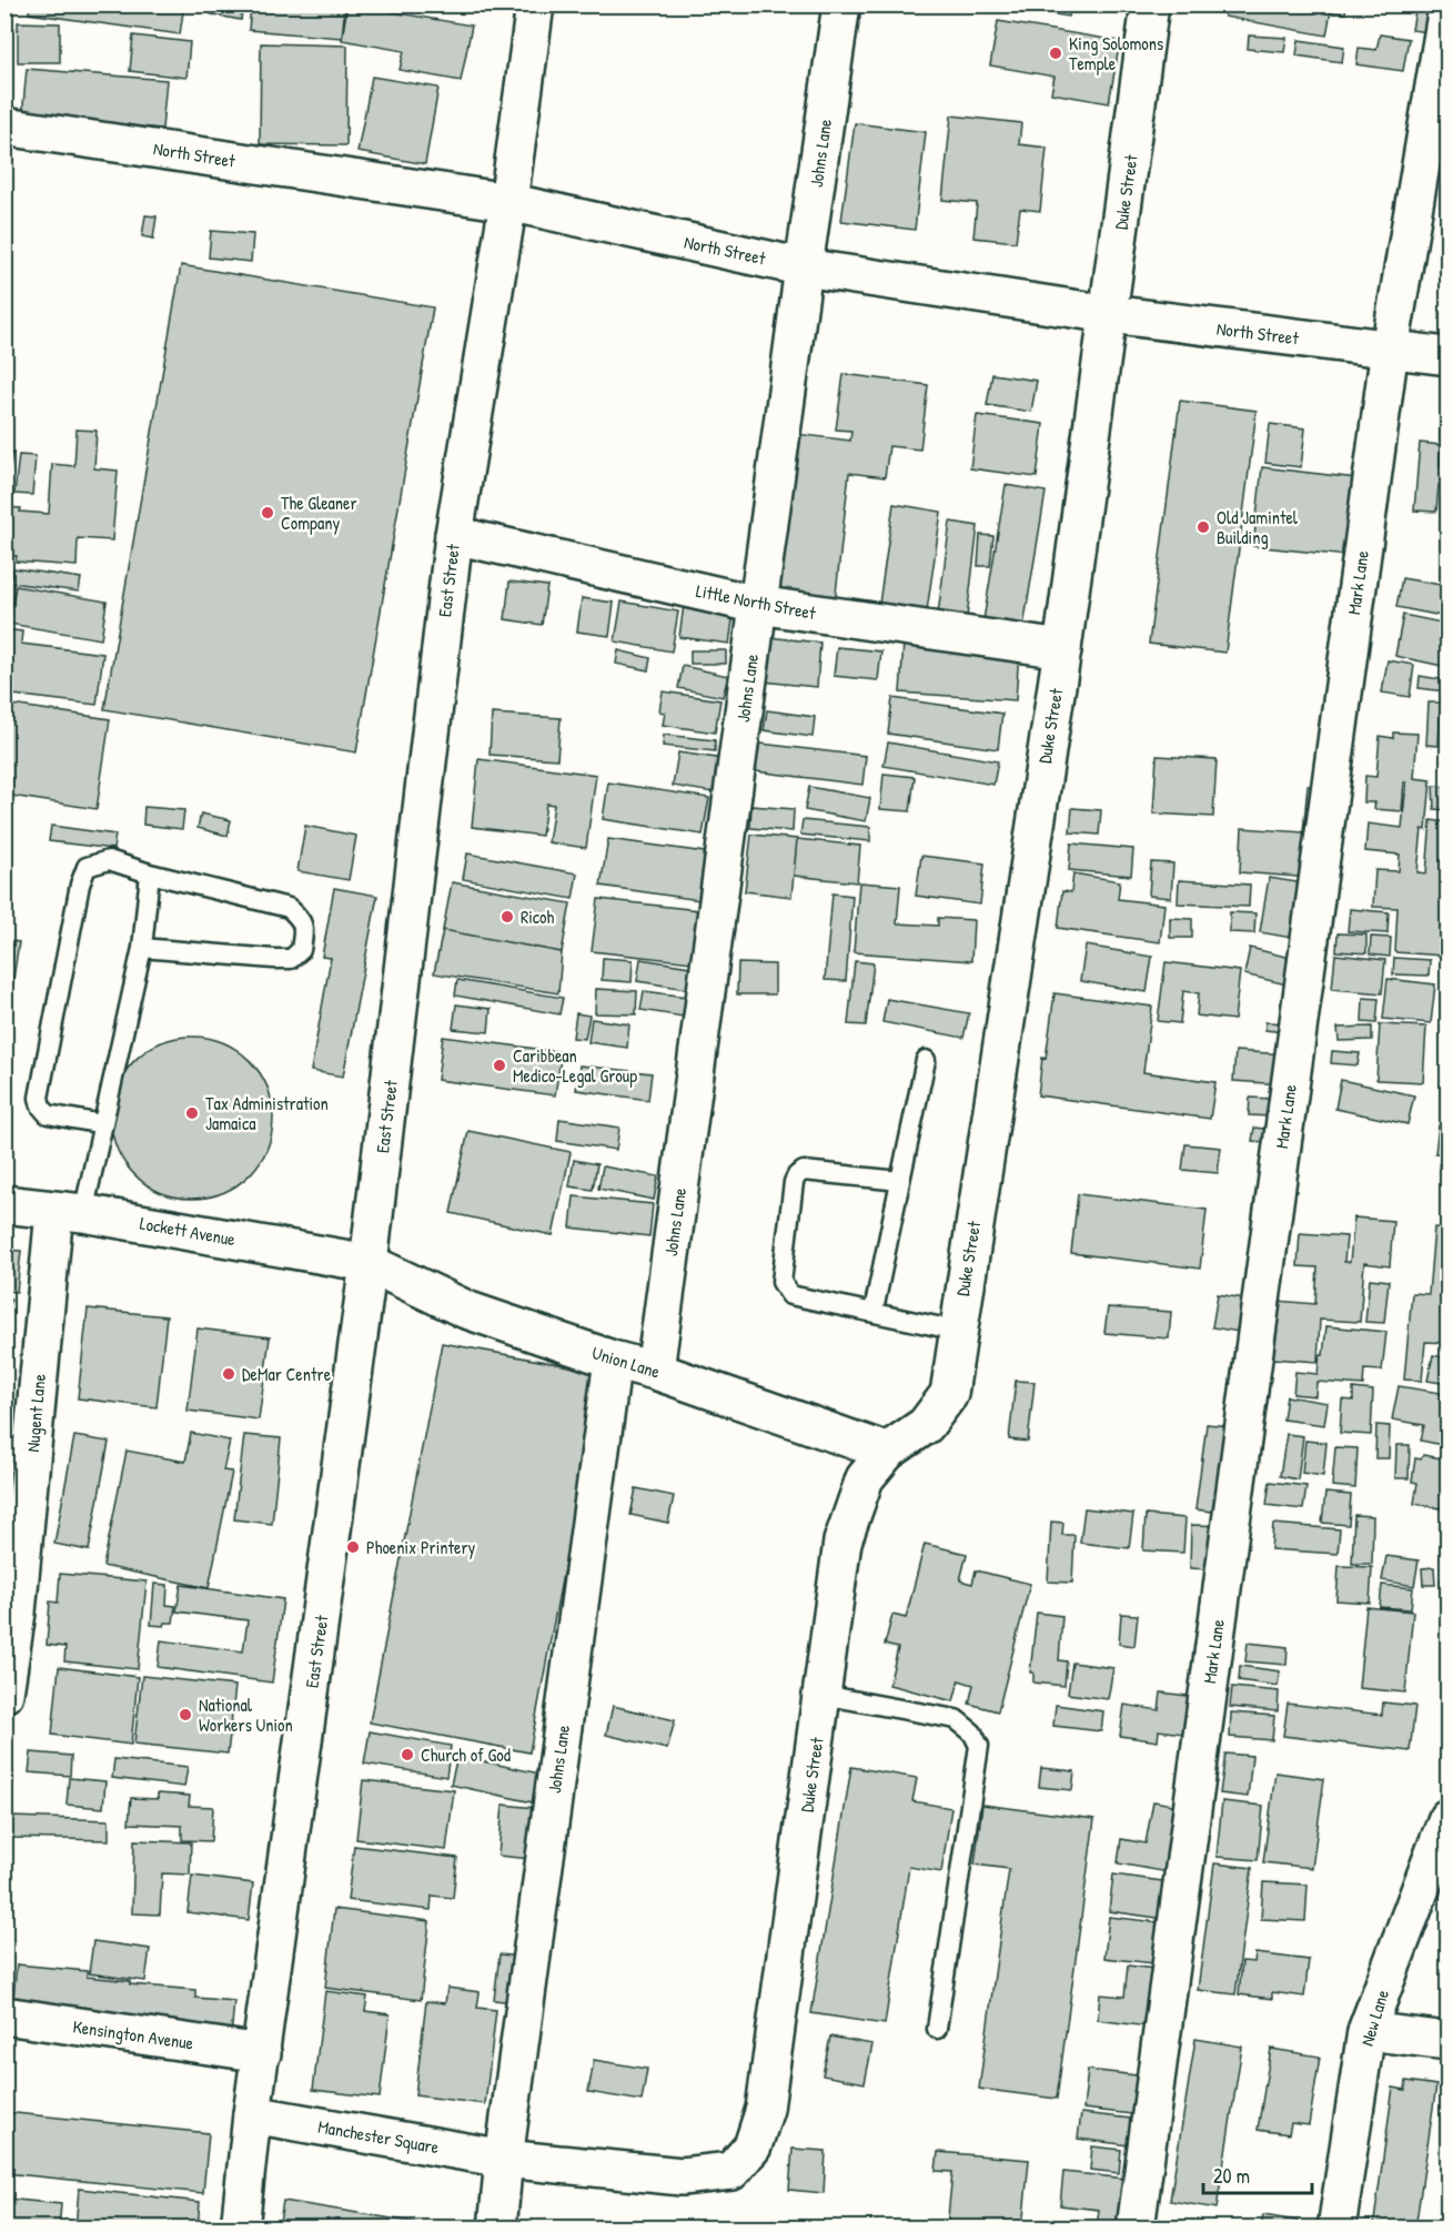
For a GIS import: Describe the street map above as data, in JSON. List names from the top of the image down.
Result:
{
  "streets": {
    "street": [
      "Johns Lane",
      "North Street",
      "Duke Street",
      "East Street",
      "Mark Lane",
      "Little North Street",
      "Lockett Avenue",
      "Union Lane",
      "Nugent Lane",
      "New Lane",
      "Kensington Avenue",
      "Manchester Square"
    ]
  },
  "crossings": [
    ["Johns Lane", "North Street"],
    ["Johns Lane", "Duke Street"],
    ["Johns Lane", "Little North Street"],
    ["Johns Lane", "Union Lane"],
    ["Johns Lane", "Manchester Square"],
    ["North Street", "Duke Street"],
    ["North Street", "East Street"],
    ["North Street", "Mark Lane"],
    ["Duke Street", "Little North Street"],
    ["Duke Street", "Union Lane"],
    ["Duke Street", "Manchester Square"],
    ["East Street", "Little North Street"],
    ["East Street", "Lockett Avenue"],
    ["East Street", "Union Lane"],
    ["East Street", "Kensington Avenue"],
    ["East Street", "Manchester Square"],
    ["Lockett Avenue", "Union Lane"],
    ["Lockett Avenue", "Nugent Lane"]
  ],
  "places": [
    "King Solomons Temple",
    "The Gleaner Company",
    "Old Jamintel Building",
    "Ricoh",
    "Caribbean Medico-Legal Group",
    "Tax Administration Jamaica",
    "DeMar Centre",
    "Phoenix Printery",
    "National Workers Union",
    "Church of God"
  ],
  "scale_bar": "20 m"
}
